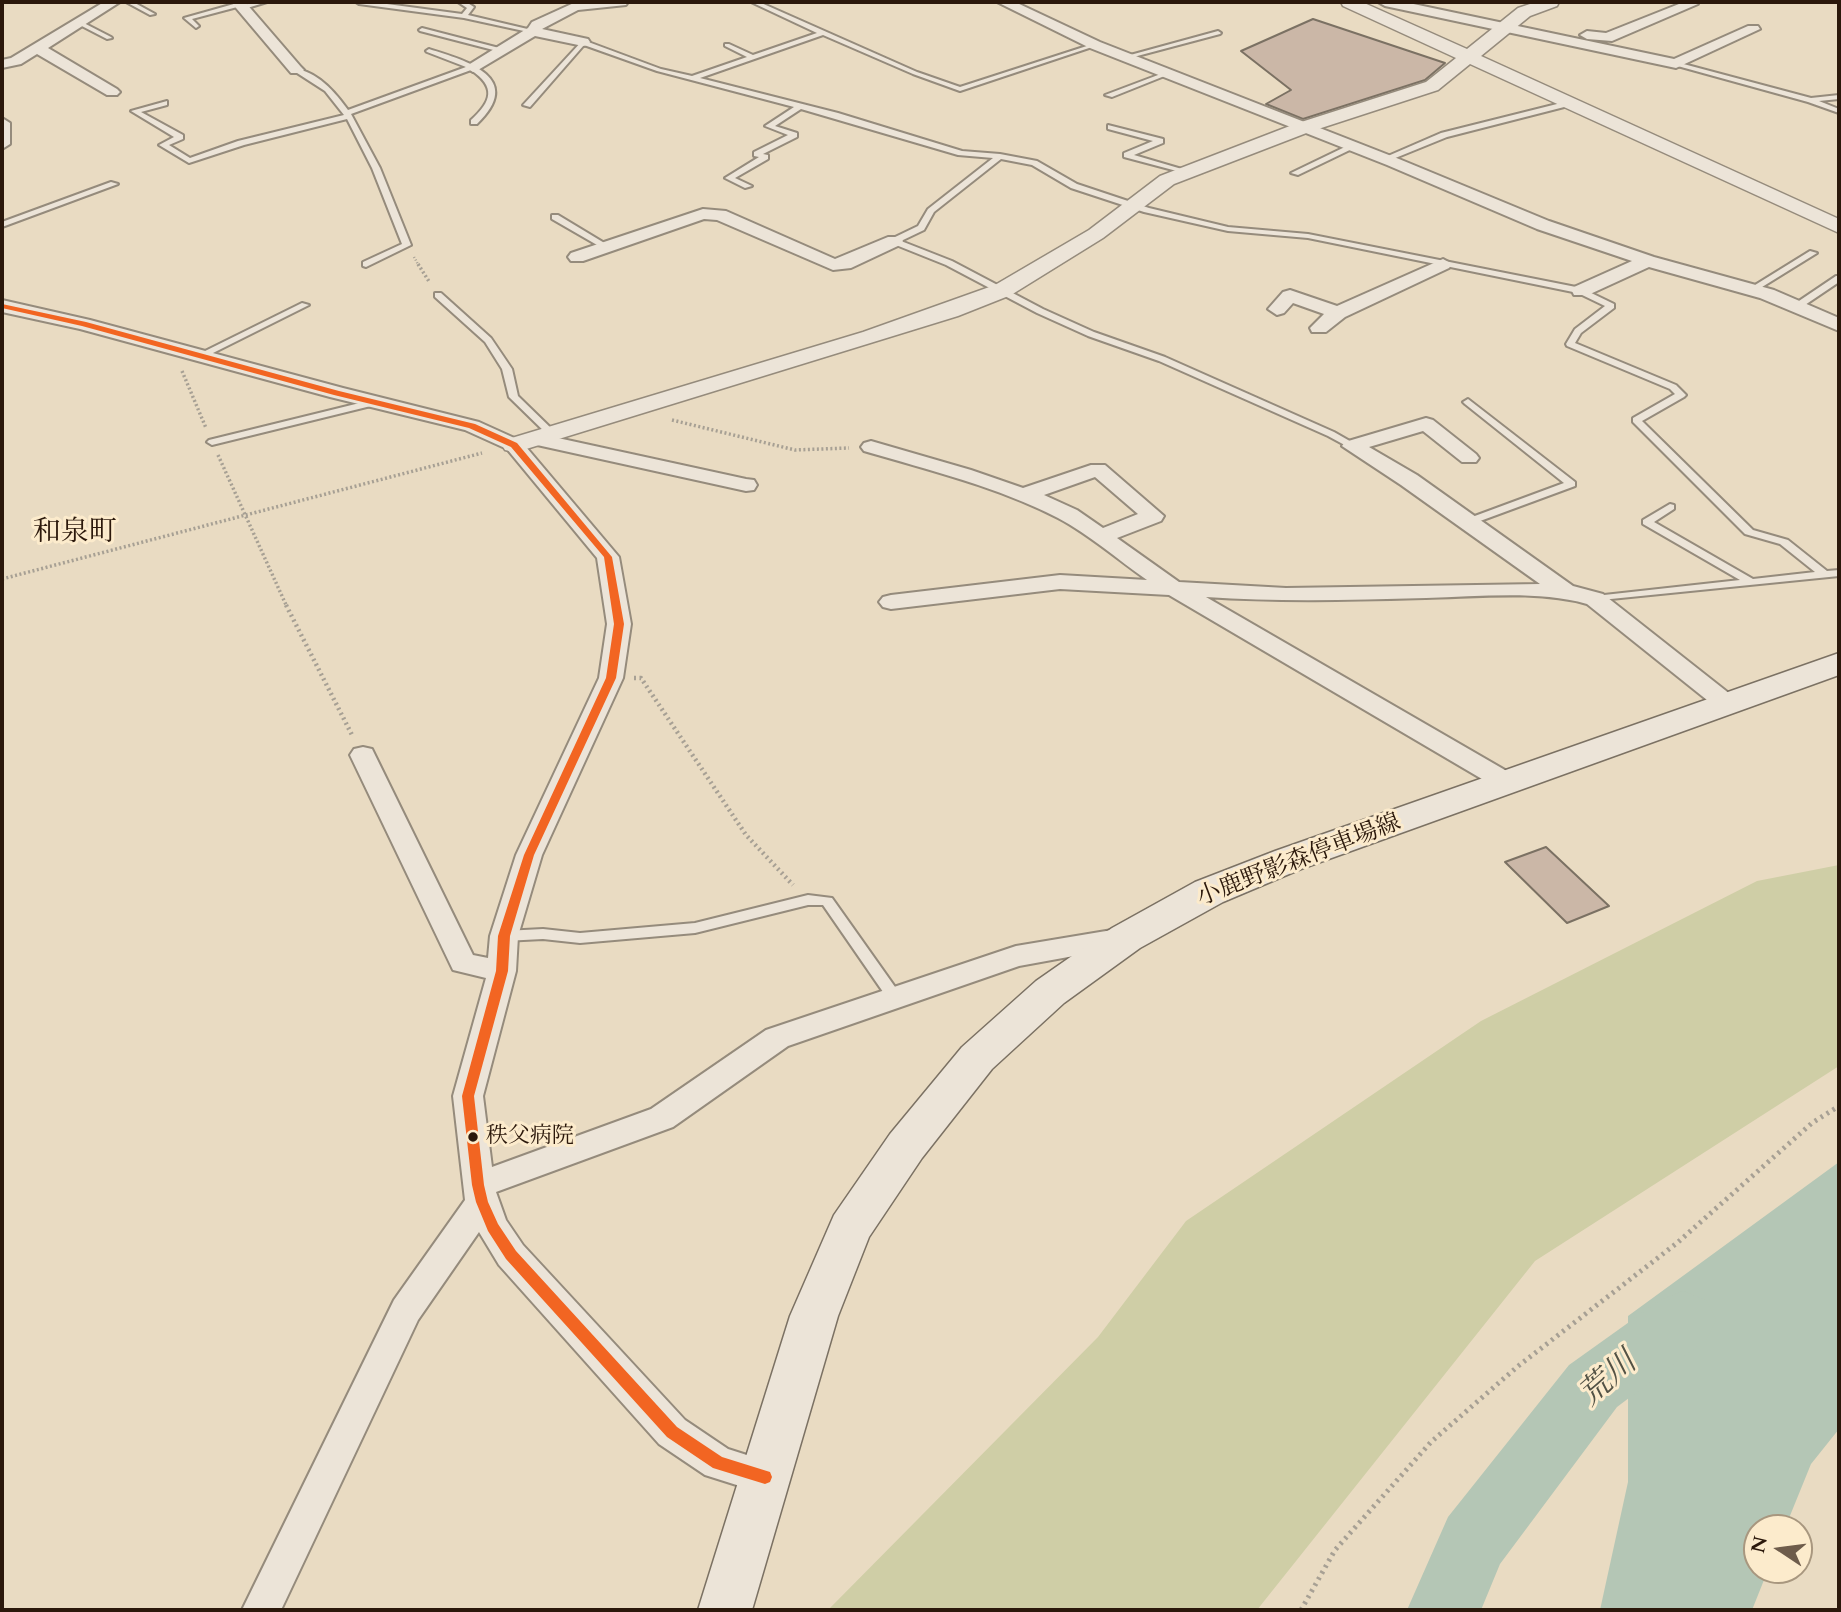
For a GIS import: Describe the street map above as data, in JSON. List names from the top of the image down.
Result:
{
  "streets": {
    "main road": ["小鹿野影森停車場線"]
  },
  "districts": ["和泉町"],
  "water": ["荒川"],
  "places": ["秩父病院"],
  "north": "left"
}
